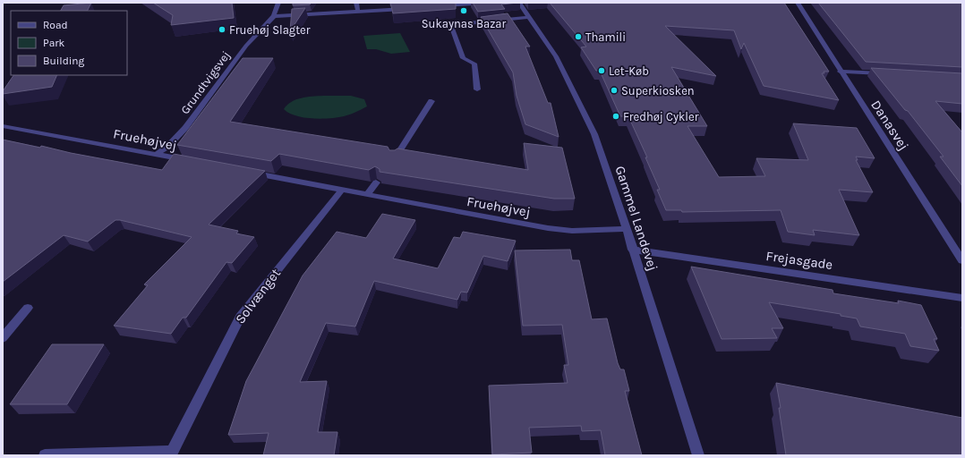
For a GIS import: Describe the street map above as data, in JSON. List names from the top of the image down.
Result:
{
  "streets": {
    "street": [
      "Grundtvigsvej",
      "Danasvej",
      "Fruehøjvej",
      "Gammel Landevej",
      "Frejasgade",
      "Solvænget"
    ]
  },
  "crossings": [
    ["Grundtvigsvej", "Fruehøjvej"],
    ["Fruehøjvej", "Gammel Landevej"],
    ["Fruehøjvej", "Solvænget"],
    ["Gammel Landevej", "Frejasgade"]
  ],
  "places": [
    "Sukaynas Bazar",
    "Fruehøj Slagter",
    "Thamili",
    "Let-Køb",
    "Superkiosken",
    "Fredhøj Cykler"
  ],
  "legend": ["Road", "Park", "Building"]
}
